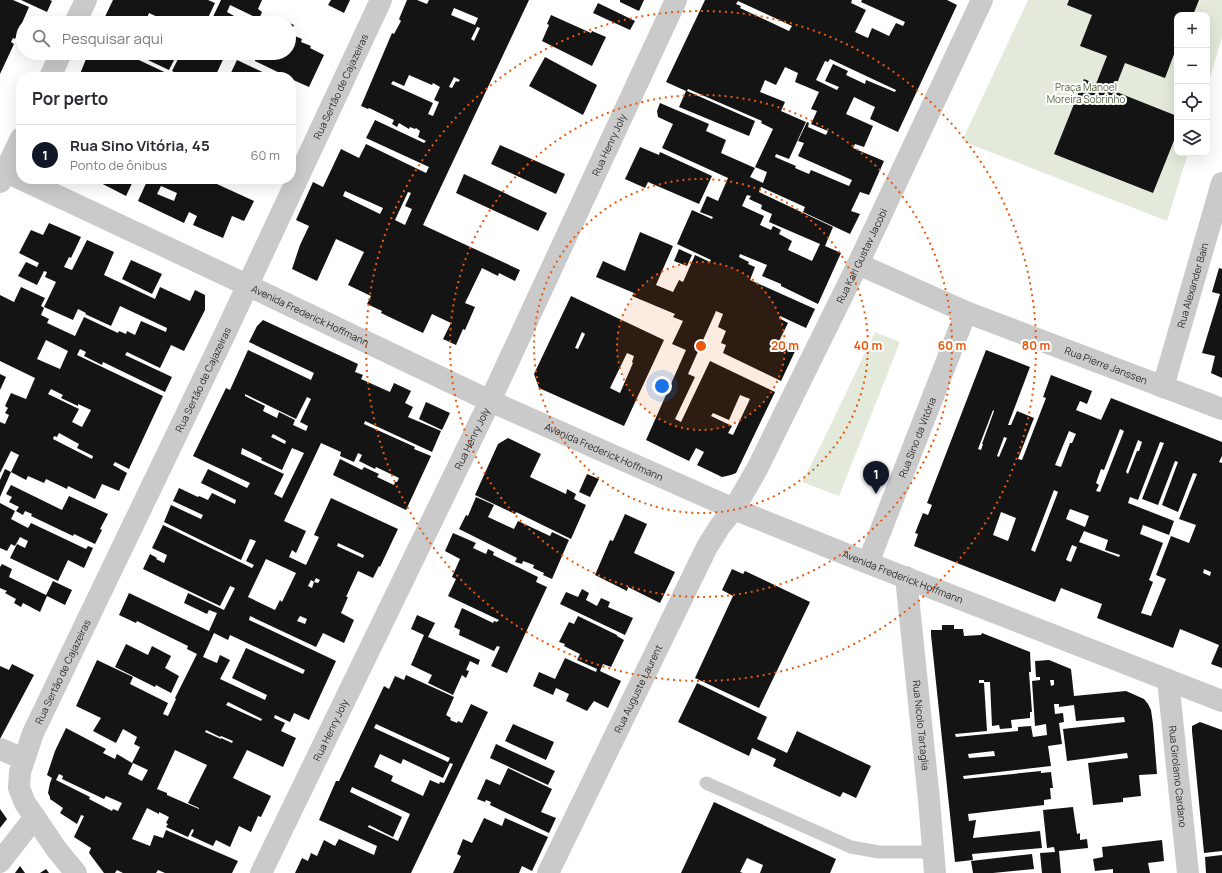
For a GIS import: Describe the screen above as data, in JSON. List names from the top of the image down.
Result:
{
  "streets": {
    "street": [
      "Rua Sertão de Cajazeiras",
      "Rua Henry Joly",
      "Rua Karl Gustav Jacobi",
      "Rua Alexander Bain",
      "Avenida Frederick Hoffmann",
      "Rua Pierre Janssen",
      "Rua Sino da Vitória",
      "Rua Auguste Laurent",
      "Rua Nicolo Tartaglia",
      "Rua Girolamo Cardano"
    ]
  },
  "crossings": [
    ["Rua Sertão de Cajazeiras", "Avenida Frederick Hoffmann"],
    ["Rua Henry Joly", "Avenida Frederick Hoffmann"],
    ["Rua Karl Gustav Jacobi", "Avenida Frederick Hoffmann"],
    ["Rua Karl Gustav Jacobi", "Rua Pierre Janssen"],
    ["Rua Karl Gustav Jacobi", "Rua Auguste Laurent"],
    ["Rua Alexander Bain", "Rua Pierre Janssen"],
    ["Avenida Frederick Hoffmann", "Rua Sino da Vitória"],
    ["Avenida Frederick Hoffmann", "Rua Auguste Laurent"],
    ["Avenida Frederick Hoffmann", "Rua Nicolo Tartaglia"],
    ["Avenida Frederick Hoffmann", "Rua Girolamo Cardano"],
    ["Rua Pierre Janssen", "Rua Sino da Vitória"]
  ],
  "parks": ["Praça Manoel Moreira Sobrinho"],
  "page": {
    "map_buttons": ["+", "−"],
    "search": "Pesquisar aqui",
    "heading": "Por perto",
    "list": [
      {
        "mark": "1",
        "name": "Rua Sino Vitória, 45",
        "note": "Ponto de ônibus",
        "value": "60 m"
      }
    ],
    "pins": "1"
  },
  "rings": [
    "20 m",
    "40 m",
    "60 m",
    "80 m"
  ]
}
